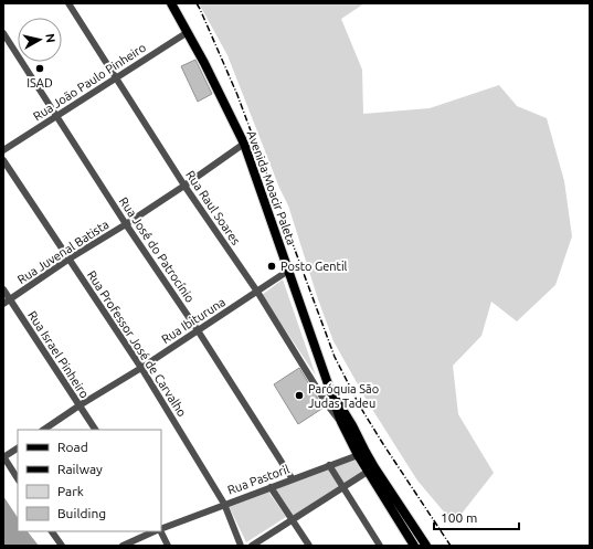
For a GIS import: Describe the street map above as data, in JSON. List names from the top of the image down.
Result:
{
  "streets": {
    "main road": ["Avenida Moacir Paleta"],
    "street": [
      "Rua João Paulo Pinheiro",
      "Rua Raul Soares",
      "Rua José do Patrocínio",
      "Rua Juvenal Batista",
      "Rua Ibituruna",
      "Rua Professor José de Carvalho",
      "Rua Israel Pinheiro",
      "Rua Pastoril"
    ]
  },
  "crossings": [
    ["Rua João Paulo Pinheiro", "Avenida Moacir Paleta"],
    ["Rua João Paulo Pinheiro", "Rua Raul Soares"],
    ["Rua João Paulo Pinheiro", "Rua José do Patrocínio"],
    ["Avenida Moacir Paleta", "Rua Raul Soares"],
    ["Avenida Moacir Paleta", "Rua Juvenal Batista"],
    ["Avenida Moacir Paleta", "Rua Ibituruna"],
    ["Avenida Moacir Paleta", "Rua Pastoril"],
    ["Rua Raul Soares", "Rua Juvenal Batista"],
    ["Rua Raul Soares", "Rua Ibituruna"],
    ["Rua José do Patrocínio", "Rua Juvenal Batista"],
    ["Rua José do Patrocínio", "Rua Ibituruna"],
    ["Rua José do Patrocínio", "Rua Pastoril"],
    ["Rua Juvenal Batista", "Rua Professor José de Carvalho"],
    ["Rua Juvenal Batista", "Rua Israel Pinheiro"],
    ["Rua Ibituruna", "Rua Professor José de Carvalho"],
    ["Rua Ibituruna", "Rua Israel Pinheiro"],
    ["Rua Professor José de Carvalho", "Rua Pastoril"]
  ],
  "places": ["ISAD", "Posto Gentil", "Paróquia São Judas Tadeu"],
  "legend": [
    "Road",
    "Railway",
    "Park",
    "Building"
  ],
  "scale_bar": "100 m",
  "north": "right"
}
